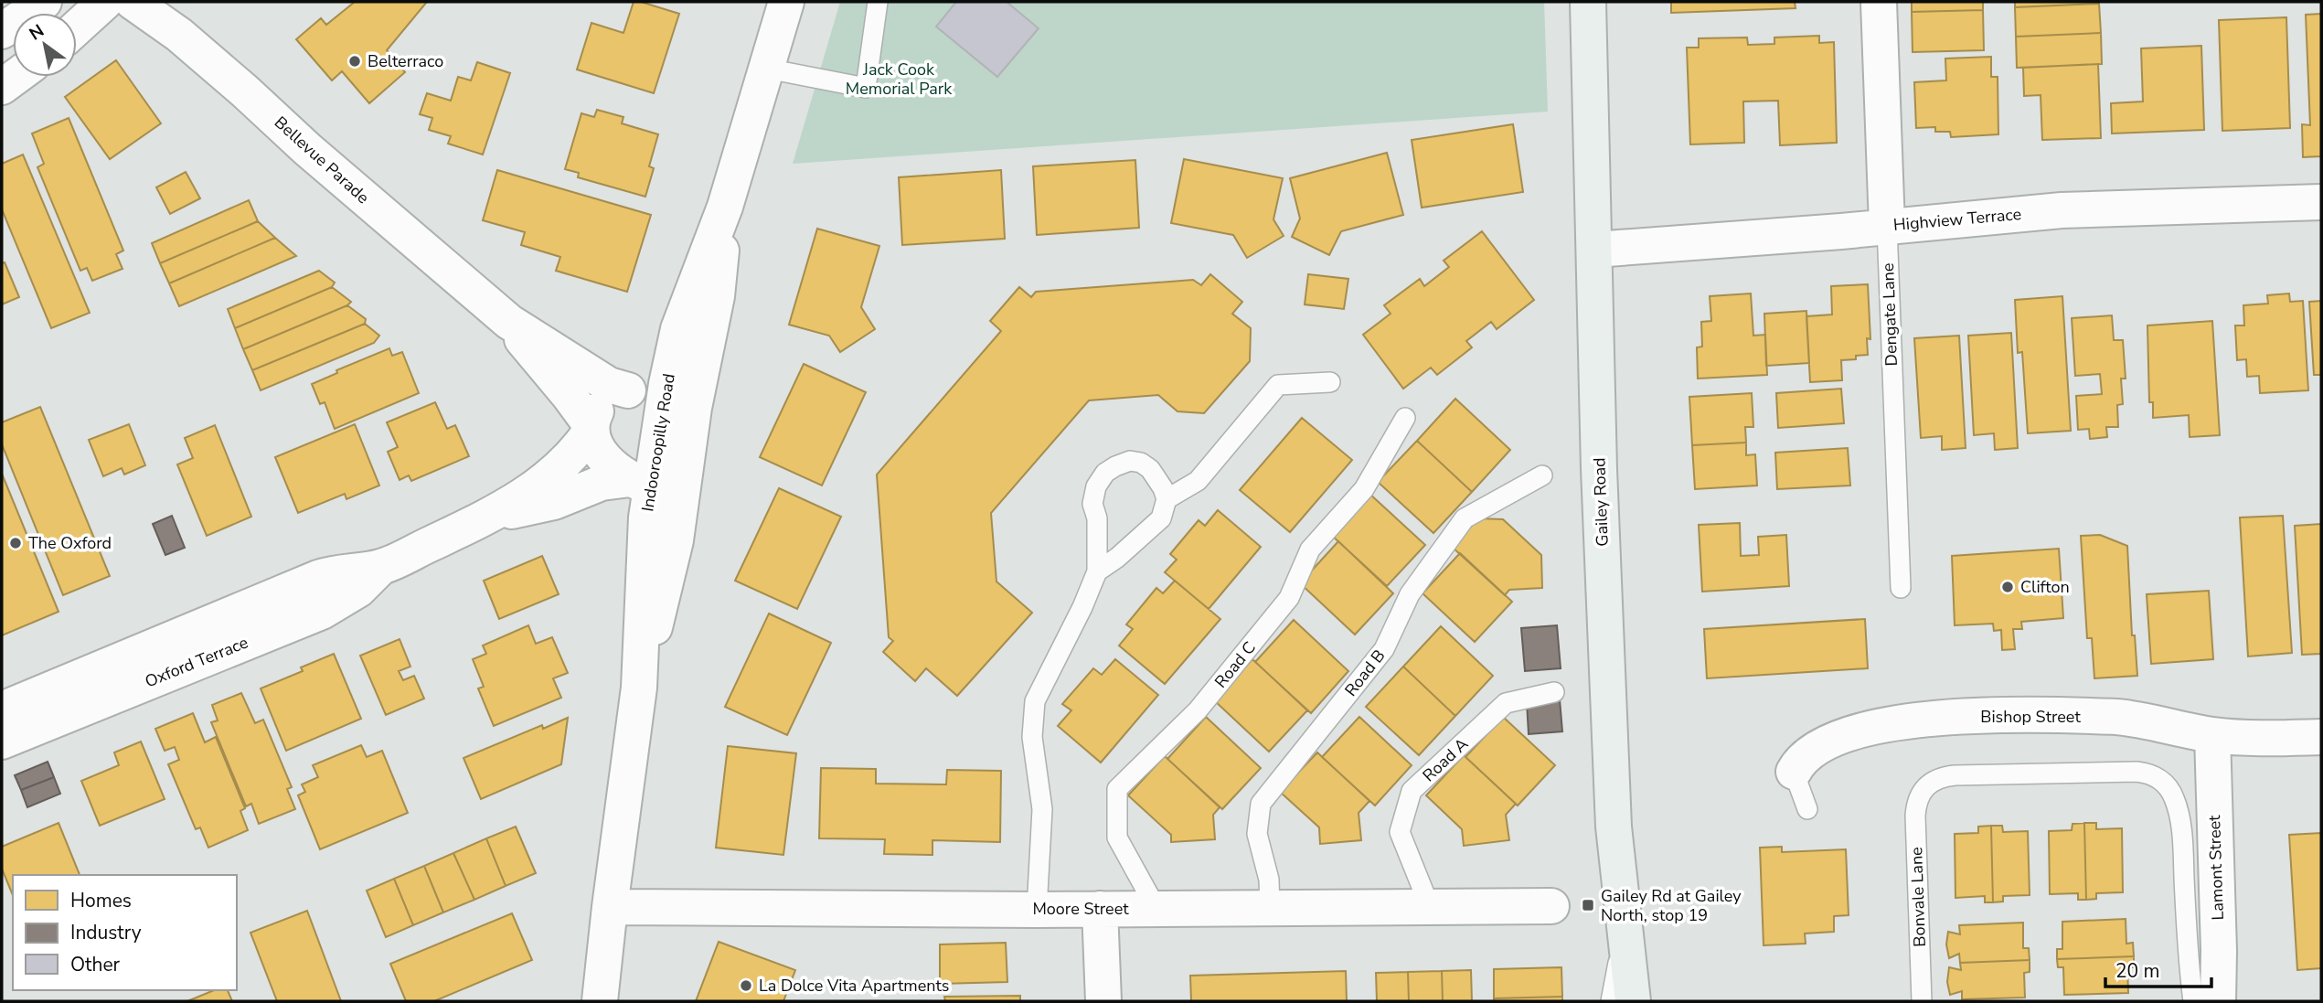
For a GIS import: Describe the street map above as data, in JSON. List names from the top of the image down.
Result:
{
  "streets": {
    "main road": ["Gailey Road"],
    "street": [
      "Bellevue Parade",
      "Highview Terrace",
      "Dengate Lane",
      "Indooroopilly Road",
      "Oxford Terrace",
      "Bishop Street",
      "Lamont Street",
      "Moore Street"
    ],
    "lane": [
      "Road C",
      "Road B",
      "Road A",
      "Bonvale Lane"
    ]
  },
  "crossings": [
    ["Bellevue Parade", "Indooroopilly Road"],
    ["Bellevue Parade", "Oxford Terrace"],
    ["Highview Terrace", "Dengate Lane"],
    ["Highview Terrace", "Gailey Road"],
    ["Indooroopilly Road", "Oxford Terrace"],
    ["Indooroopilly Road", "Moore Street"],
    ["Road C", "Moore Street"],
    ["Road B", "Moore Street"],
    ["Bishop Street", "Lamont Street"],
    ["Road A", "Moore Street"],
    ["Lamont Street", "Bonvale Lane"]
  ],
  "parks": ["Jack Cook Memorial Park"],
  "places": {
    "other": [
      "Belterraco",
      "The Oxford",
      "Clifton",
      "La Dolce Vita Apartments"
    ],
    "transit": ["Gailey Rd at Gailey North, stop 19"]
  },
  "legend": ["Homes", "Industry", "Other"],
  "scale_bar": "20 m",
  "north": "top left"
}
